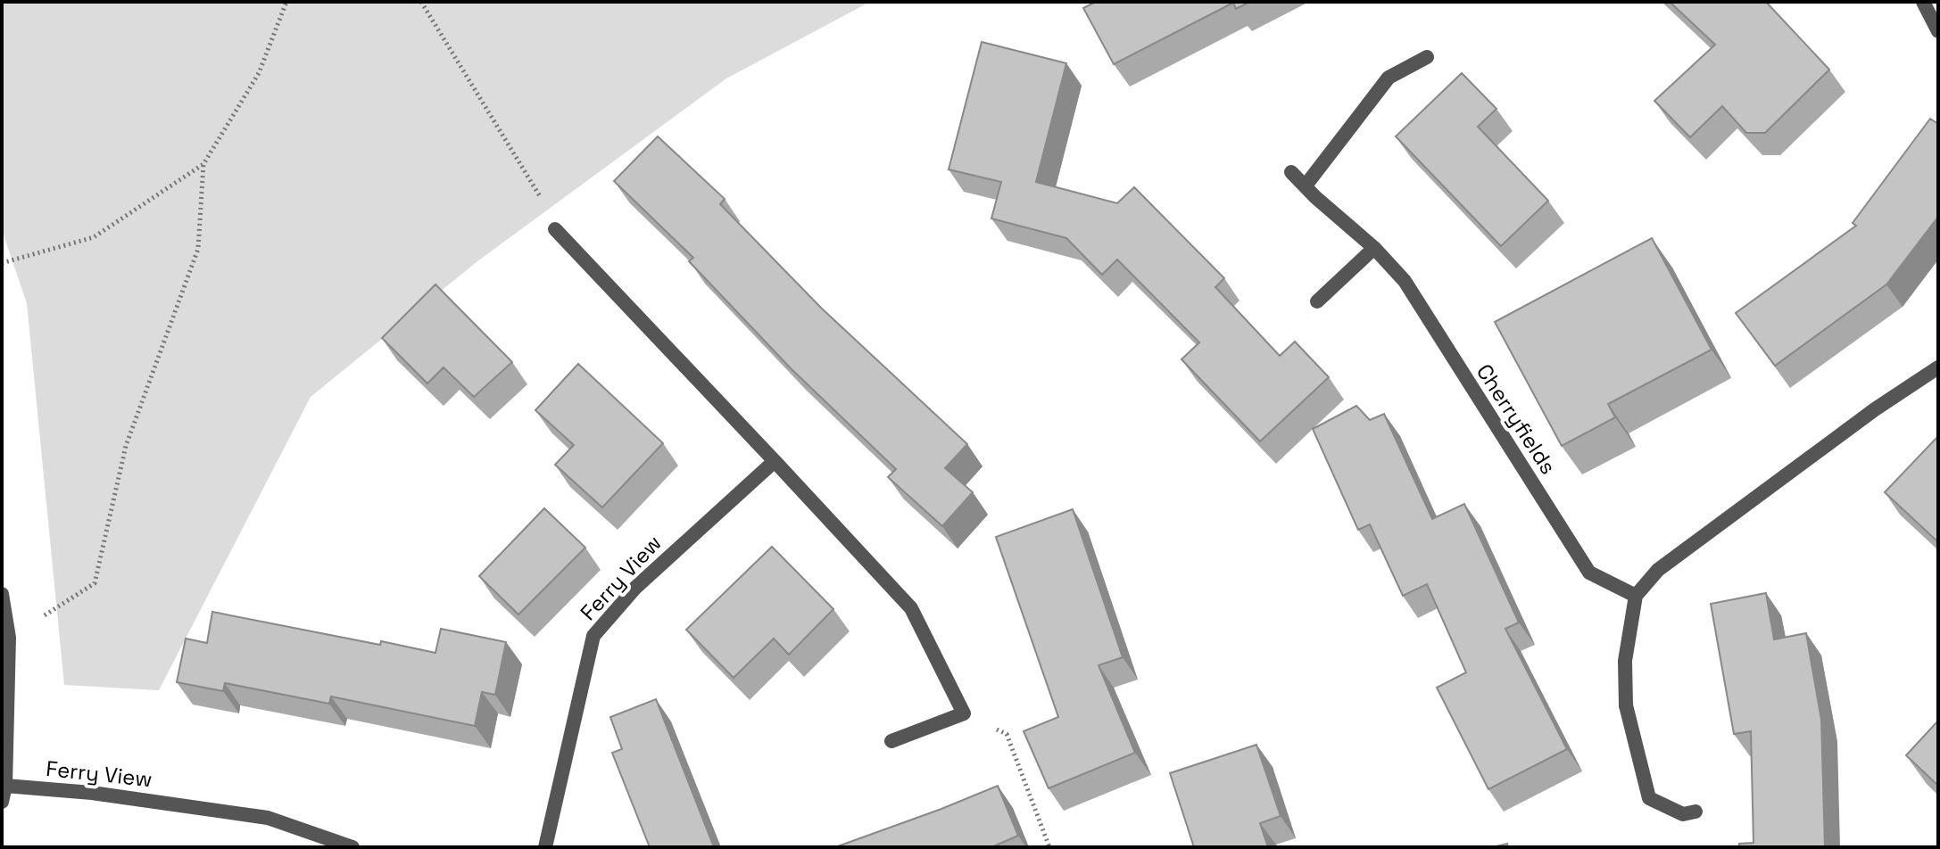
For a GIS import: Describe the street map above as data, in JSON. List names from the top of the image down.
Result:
{
  "streets": {
    "street": ["Cherryfields", "Ferry View"]
  }
}
